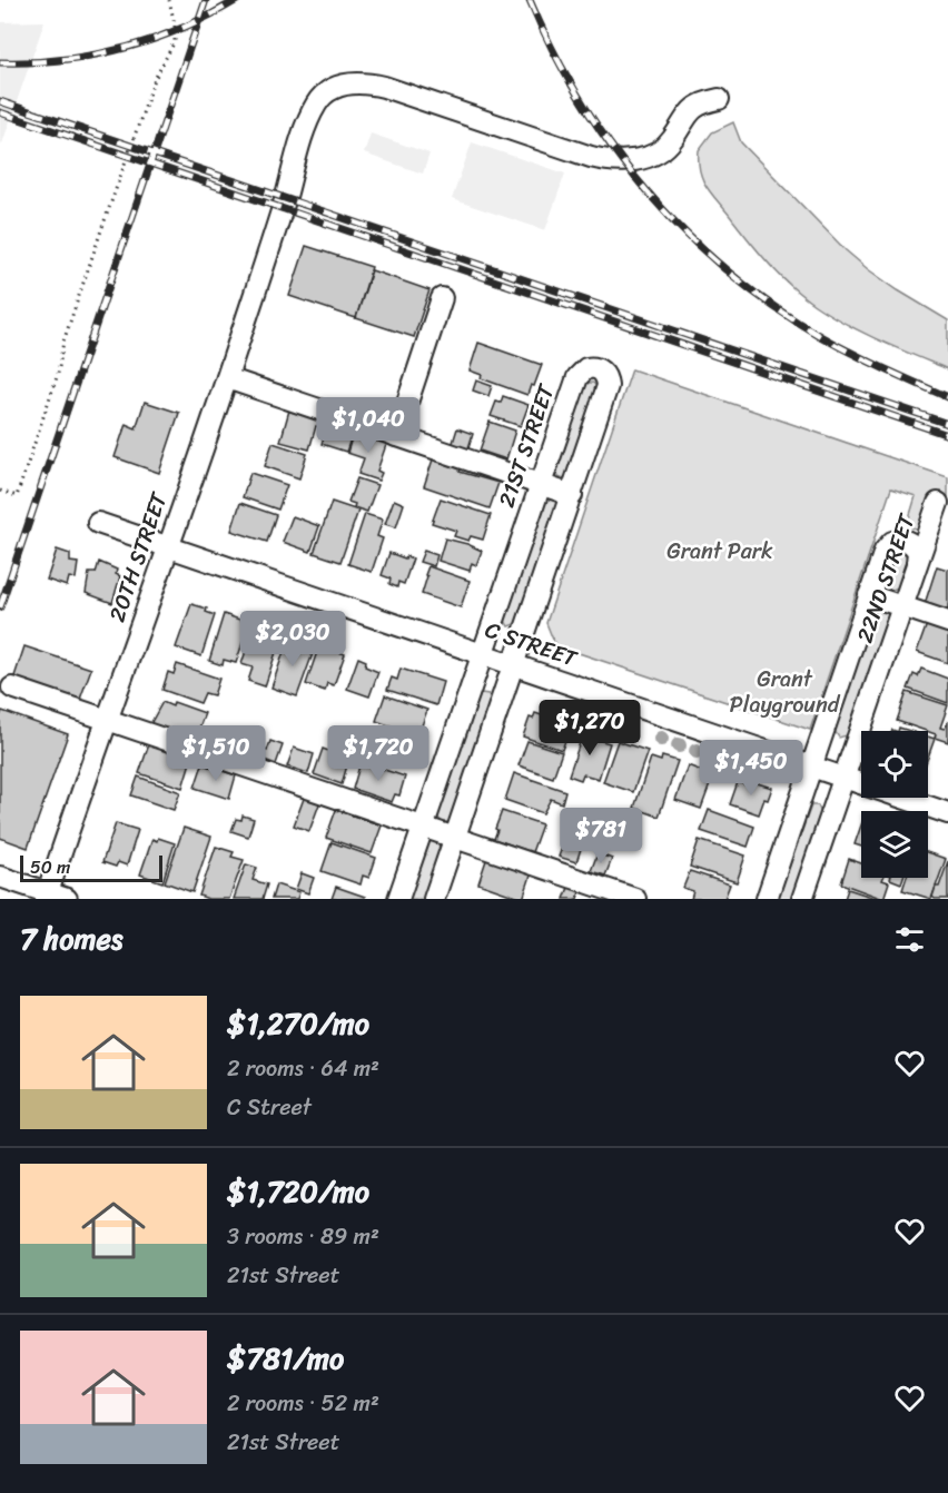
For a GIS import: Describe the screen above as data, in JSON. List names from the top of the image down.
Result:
{
  "streets": {
    "street": [
      "21ST STREET",
      "20TH STREET",
      "22ND STREET",
      "C STREET"
    ]
  },
  "crossings": [
    ["21ST STREET", "C STREET"],
    ["20TH STREET", "C STREET"],
    ["22ND STREET", "C STREET"]
  ],
  "parks": ["Grant Park", "Grant Playground"],
  "scale_bar": "50 m",
  "page": {
    "price": [
      "$1,040",
      "$2,030",
      "$1,270",
      "$1,510",
      "$1,720",
      "$1,450",
      "$781"
    ],
    "scale": "50 m",
    "heading": "7 homes",
    "list": [
      {
        "name": "$1,270/mo",
        "note": "2 rooms · 64 m² · C Street"
      },
      {
        "name": "$1,720/mo",
        "note": "3 rooms · 89 m² · 21st Street"
      },
      {
        "name": "$781/mo",
        "note": "2 rooms · 52 m² · 21st Street"
      }
    ]
  }
}
